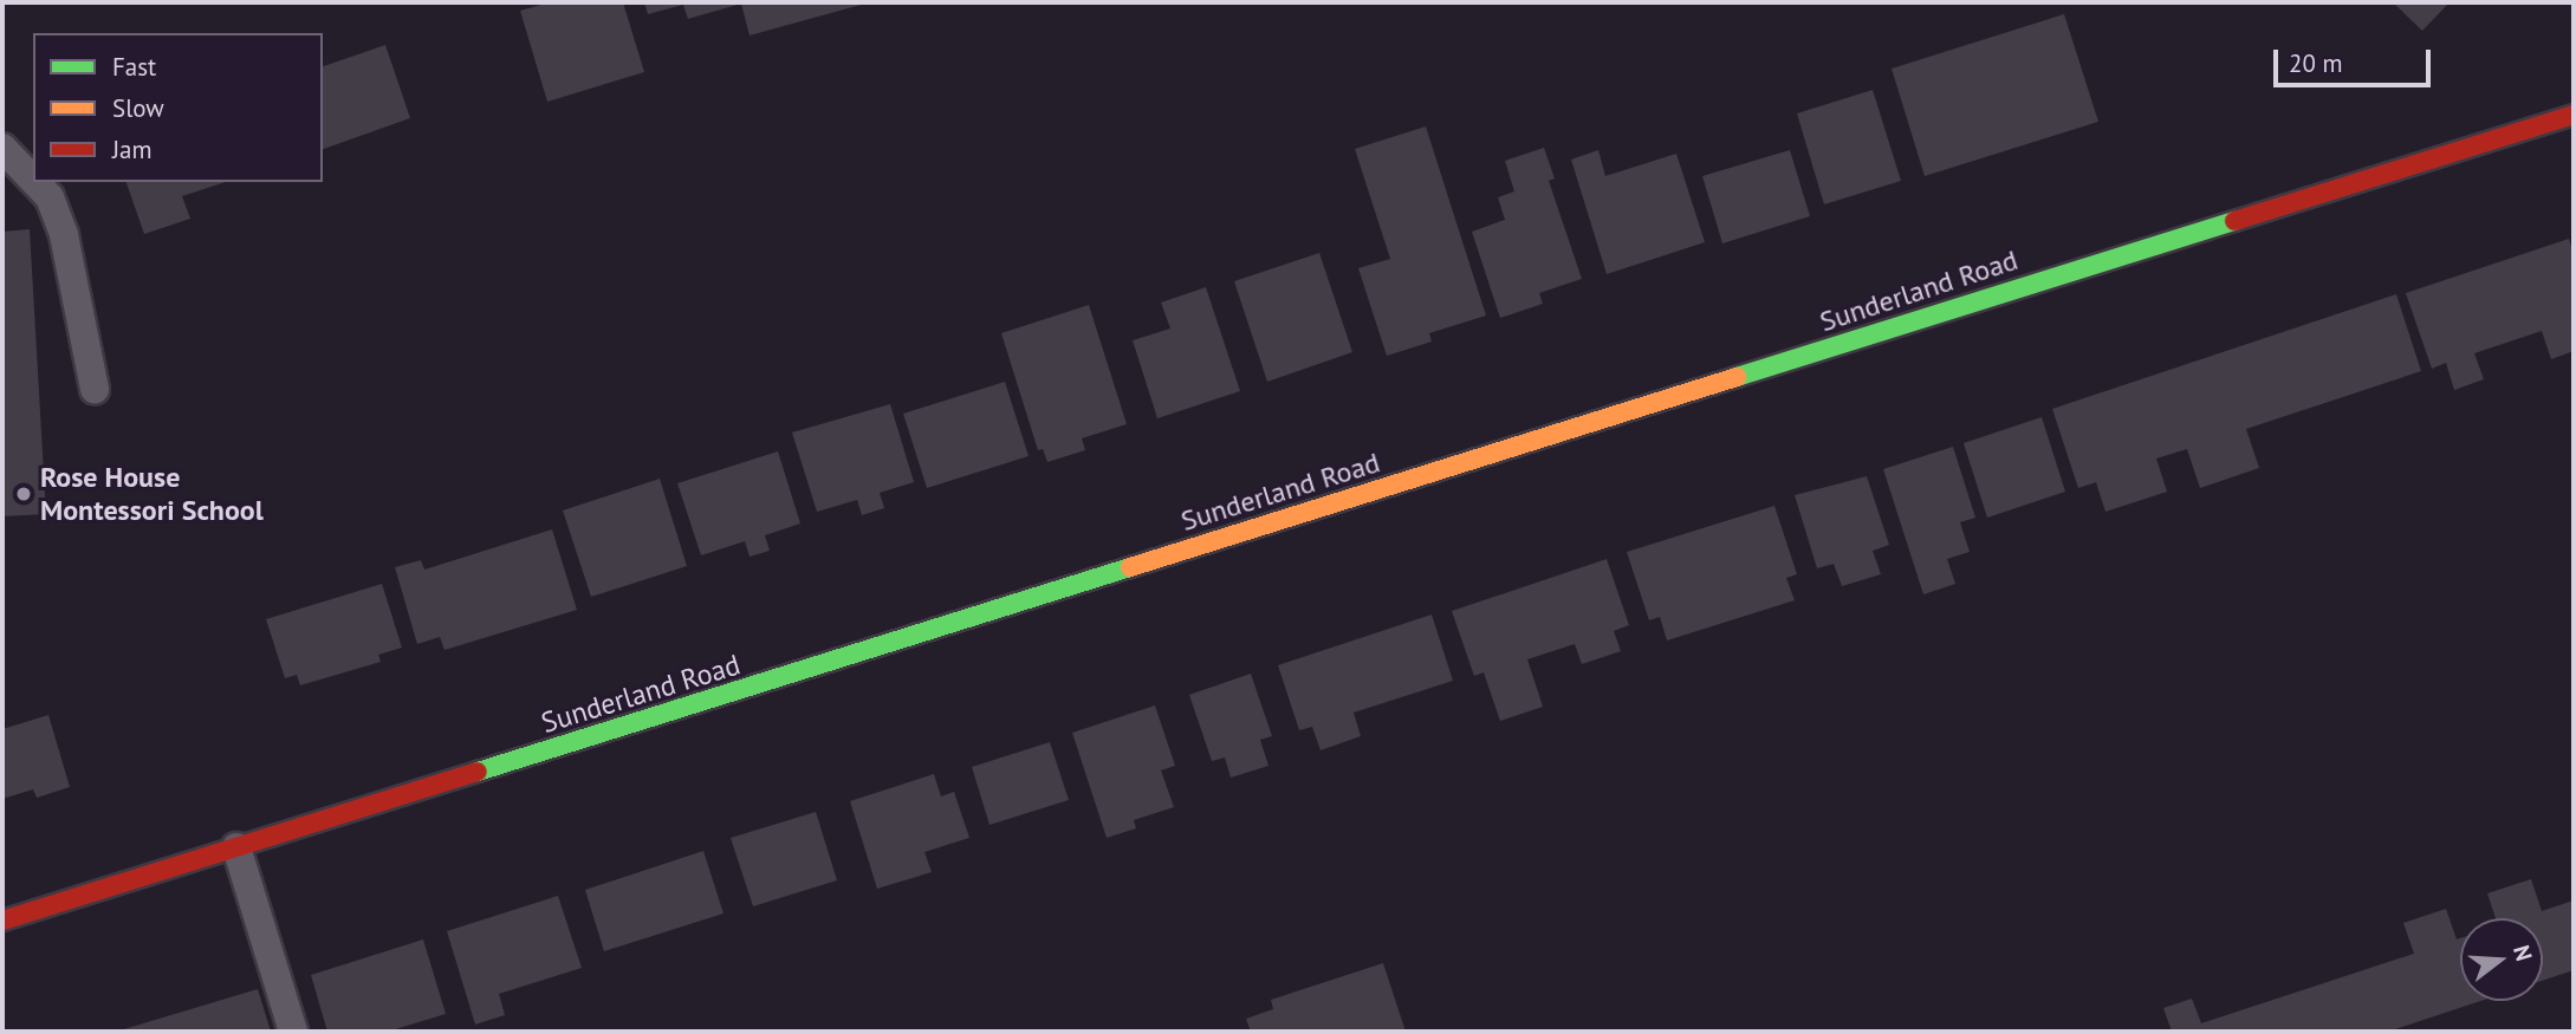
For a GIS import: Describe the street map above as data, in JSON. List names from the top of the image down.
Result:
{
  "streets": {
    "street": ["Sunderland Road"]
  },
  "places": ["Rose House Montessori School"],
  "legend": ["Fast", "Slow", "Jam"],
  "scale_bar": "20 m",
  "north": "right"
}
